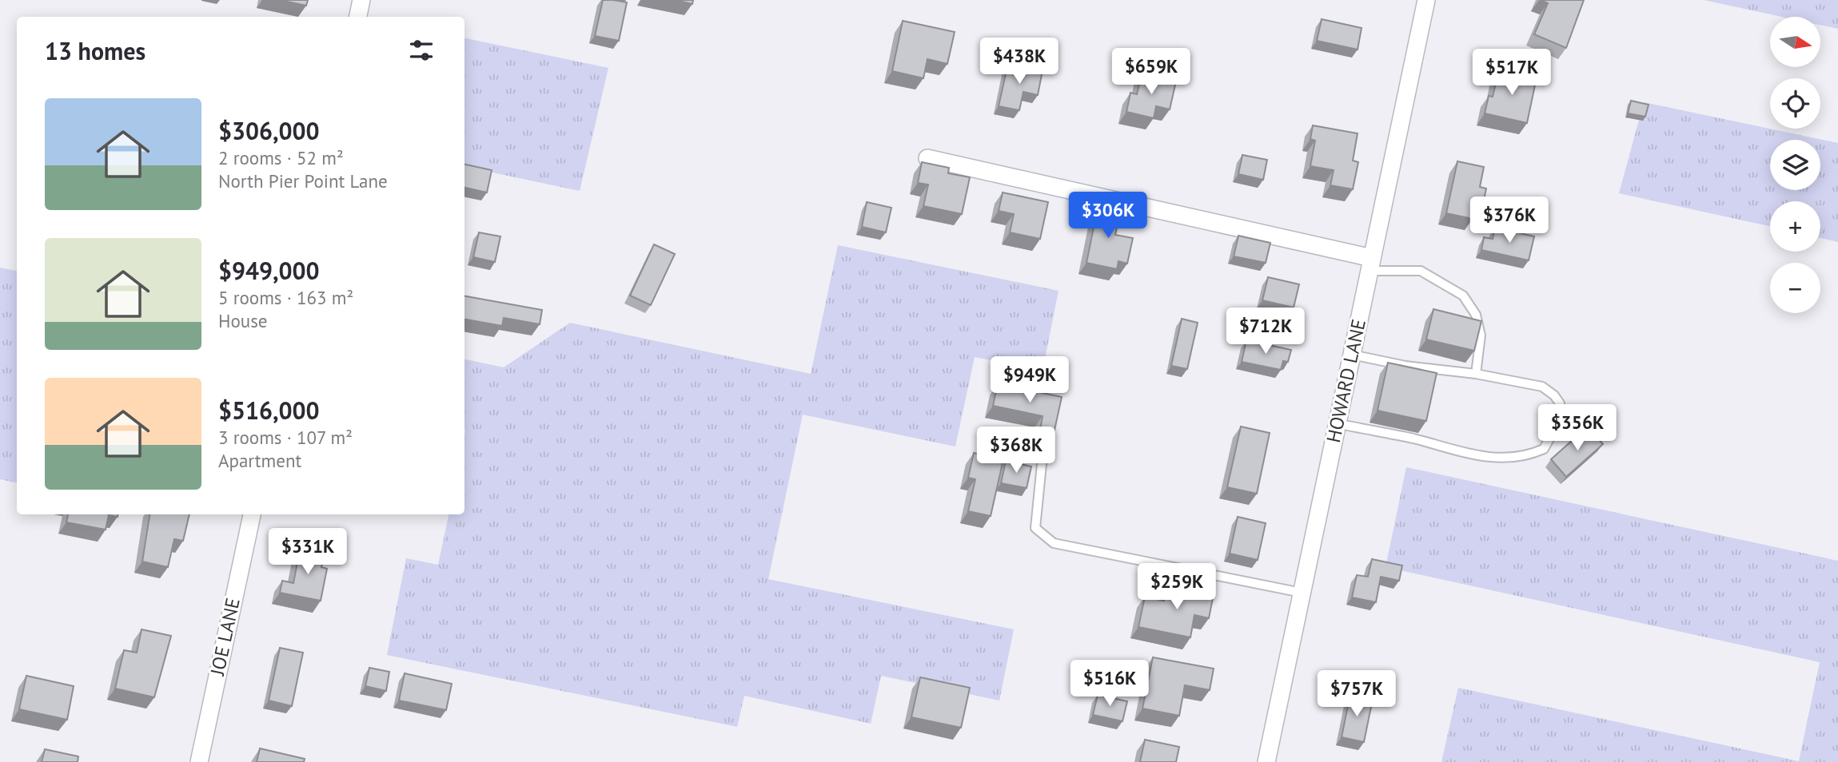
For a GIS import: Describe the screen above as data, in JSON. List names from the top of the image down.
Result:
{
  "streets": {
    "street": ["HOWARD LANE", "JOE LANE"]
  },
  "north": "right",
  "page": {
    "map_buttons": ["+", "−"],
    "heading": "13 homes",
    "price": [
      "$438K",
      "$659K",
      "$517K",
      "$306K",
      "$376K",
      "$712K",
      "$949K",
      "$356K",
      "$368K",
      "$331K",
      "$259K",
      "$516K",
      "$757K"
    ],
    "list": [
      {
        "name": "$306,000",
        "note": "2 rooms · 52 m² · North Pier Point Lane"
      },
      {
        "name": "$949,000",
        "note": "5 rooms · 163 m² · House"
      },
      {
        "name": "$516,000",
        "note": "3 rooms · 107 m² · Apartment"
      }
    ]
  }
}
